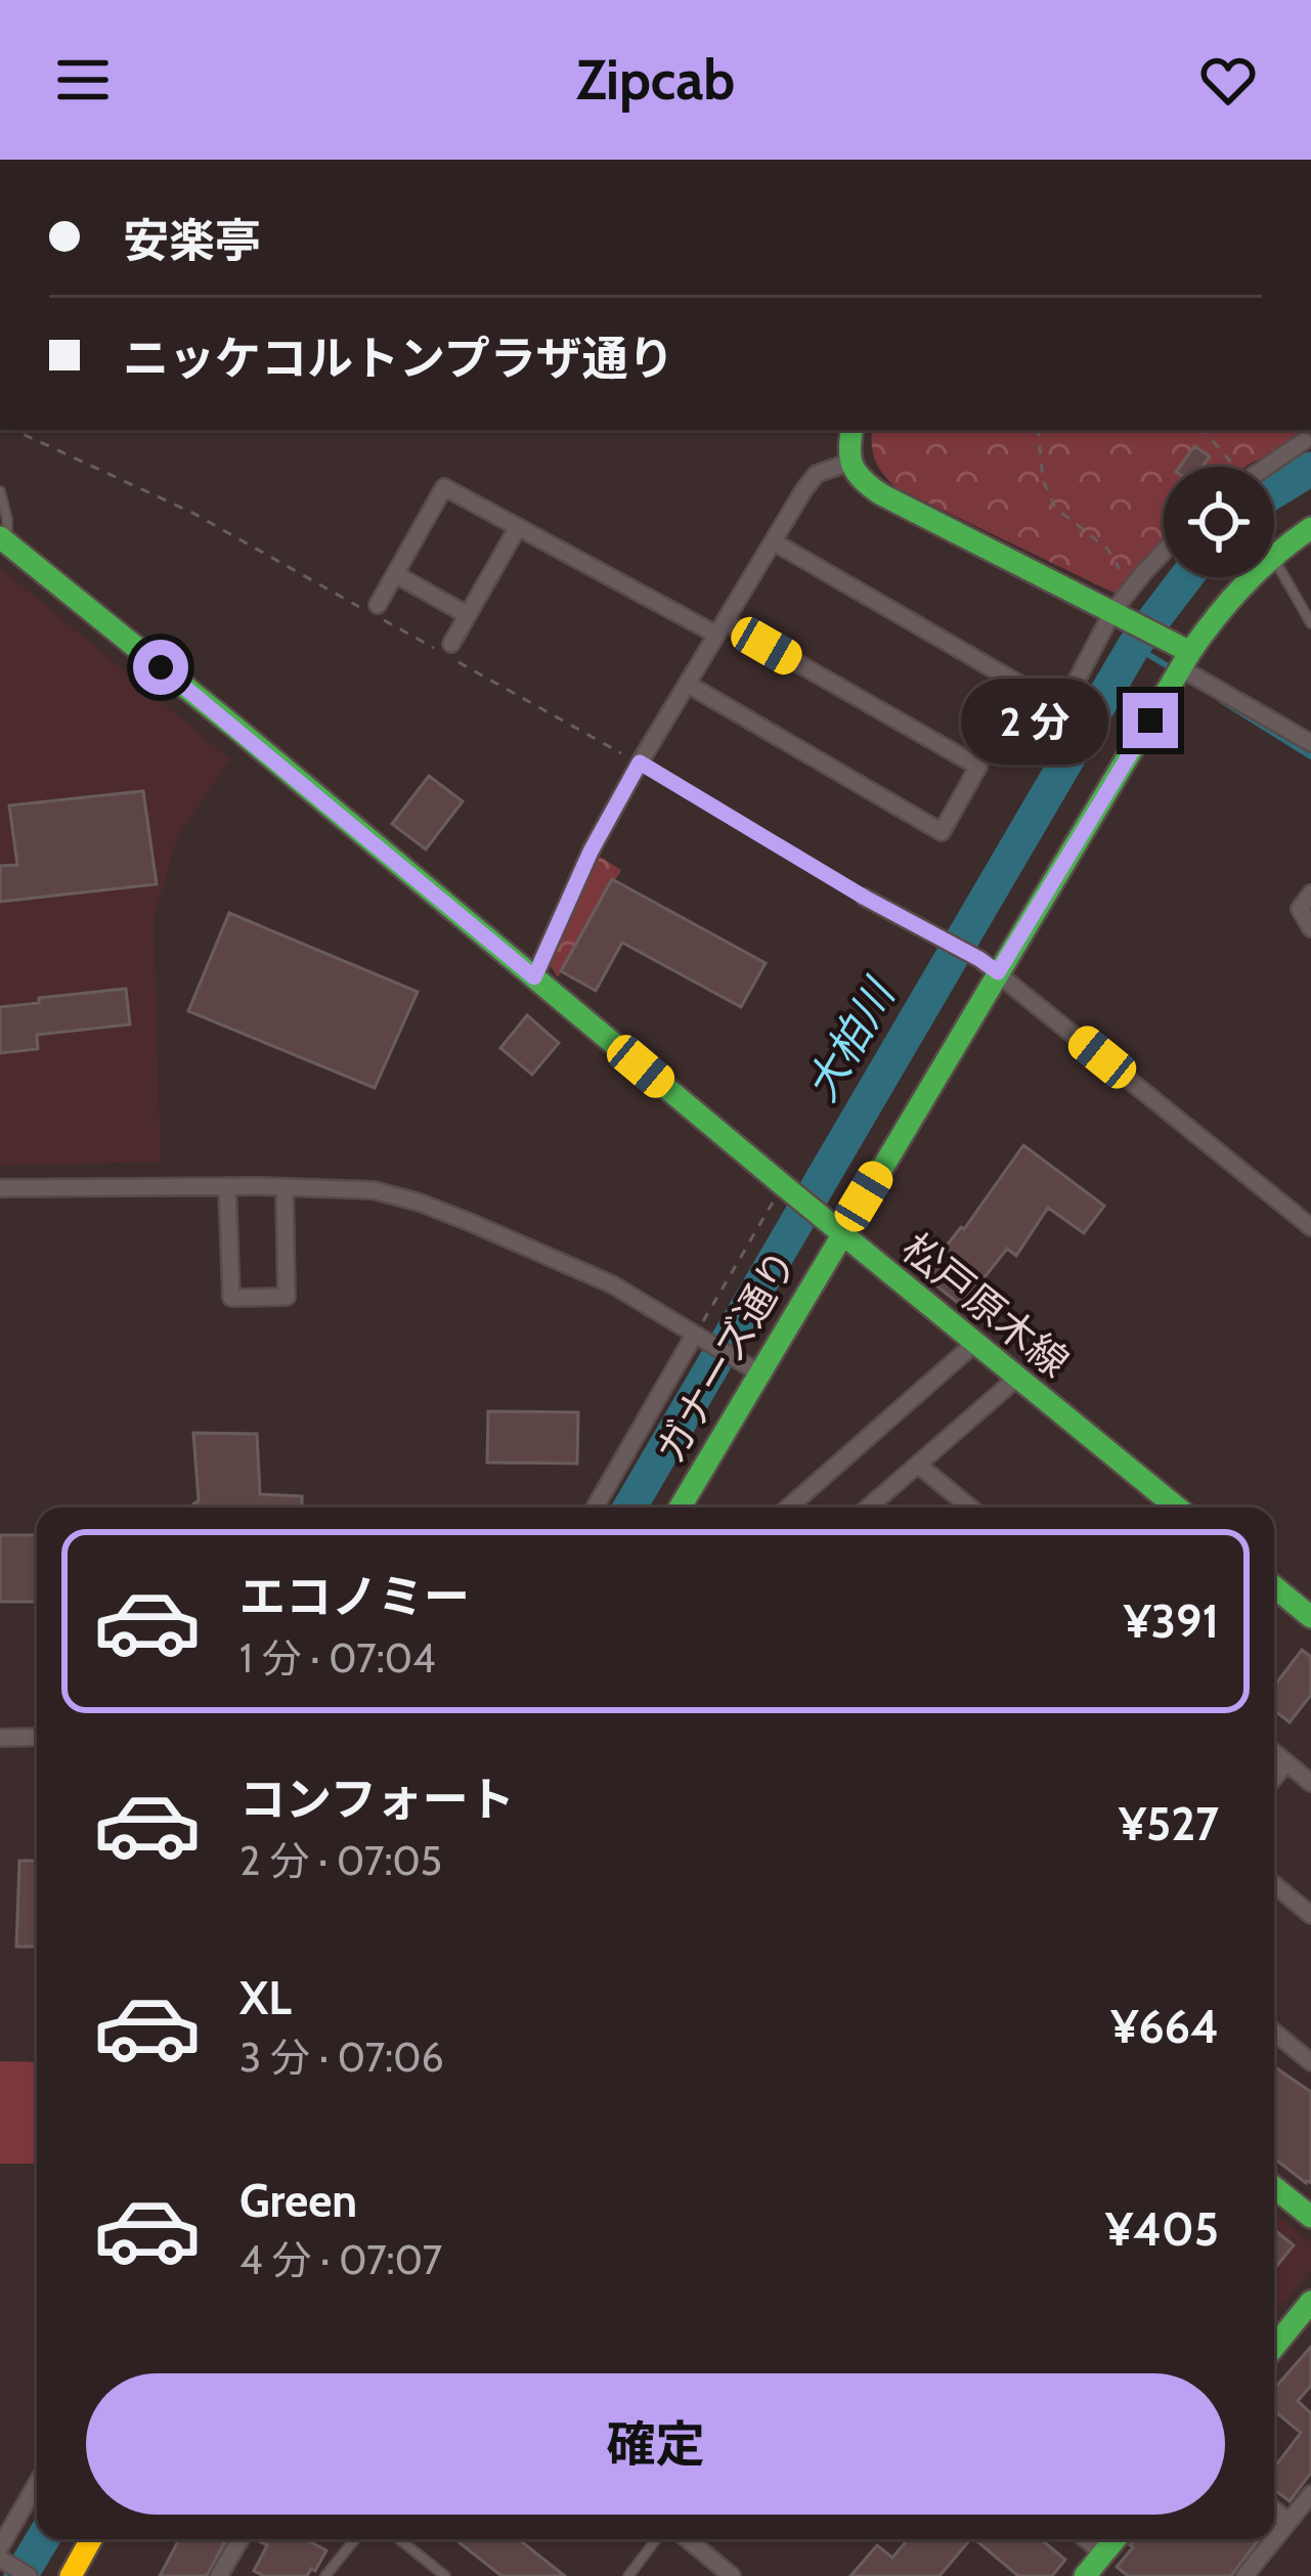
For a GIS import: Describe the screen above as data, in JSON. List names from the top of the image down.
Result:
{
  "streets": {
    "street": ["松戸原木線", "ガナーズ通り"]
  },
  "crossings": [
    ["松戸原木線", "ガナーズ通り"]
  ],
  "water": ["大柏川"],
  "page": {
    "header": "Zipcab",
    "banner": ["安楽亭", "ニッケコルトンプラザ通り"],
    "bubble": "2 分",
    "list": [
      {
        "name": "エコノミー",
        "note": "1 分 · 07:04",
        "value": "¥391"
      },
      {
        "name": "コンフォート",
        "note": "2 分 · 07:05",
        "value": "¥527"
      },
      {
        "name": "XL",
        "note": "3 分 · 07:06",
        "value": "¥664"
      },
      {
        "name": "Green",
        "note": "4 分 · 07:07",
        "value": "¥405"
      }
    ],
    "buttons": "確定"
  }
}
